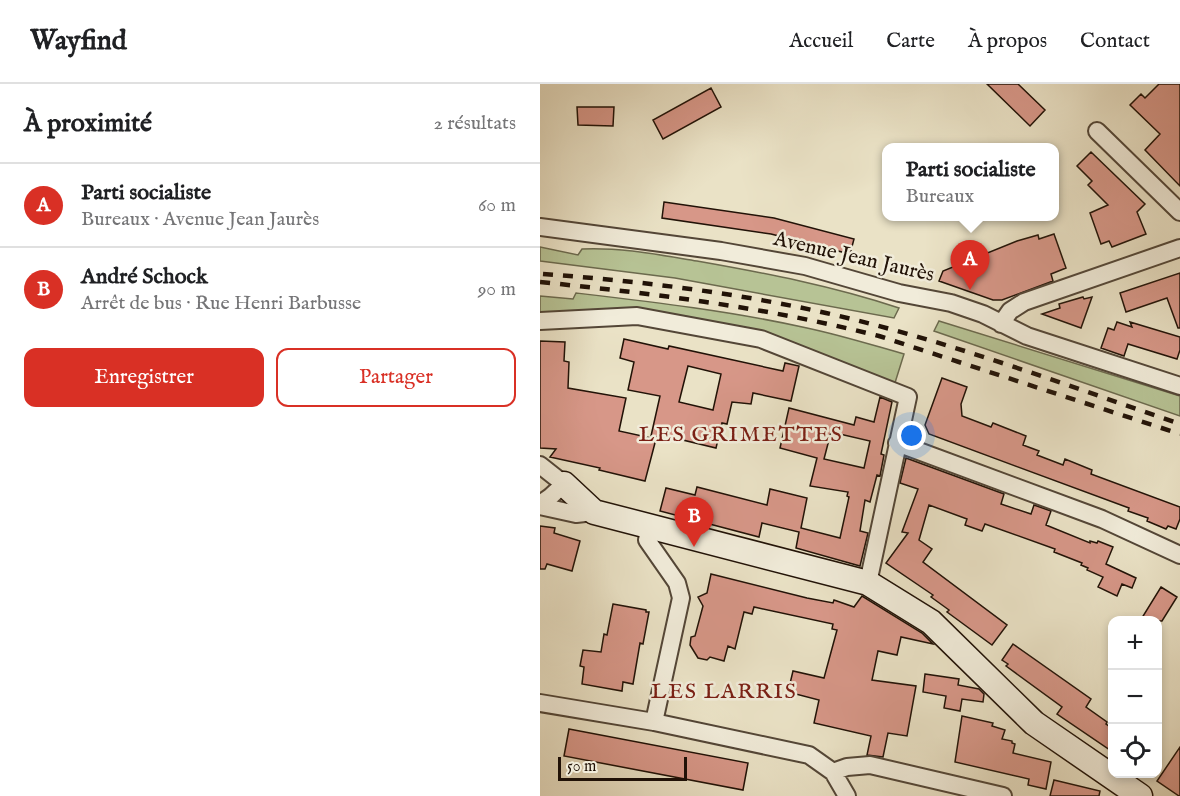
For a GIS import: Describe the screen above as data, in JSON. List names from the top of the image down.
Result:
{
  "streets": {
    "street": ["Avenue Jean Jaurès"]
  },
  "districts": ["LES GRIMETTES", "LES LARRIS"],
  "scale_bar": "50 m",
  "page": {
    "header": "Wayfind",
    "nav": [
      "Accueil",
      "Carte",
      "À propos",
      "Contact"
    ],
    "heading": ["À proximité", "2 résultats"],
    "popup": ["Parti socialiste", "Bureaux"],
    "list": [
      {
        "mark": "A",
        "name": "Parti socialiste",
        "note": "Bureaux · Avenue Jean Jaurès",
        "value": "60 m"
      },
      {
        "mark": "B",
        "name": "André Schock",
        "note": "Arrêt de bus · Rue Henri Barbusse",
        "value": "90 m"
      }
    ],
    "pins": ["A", "B"],
    "buttons": ["Enregistrer", "Partager"],
    "map_buttons": ["+", "−"],
    "scale": "50 m"
  }
}
